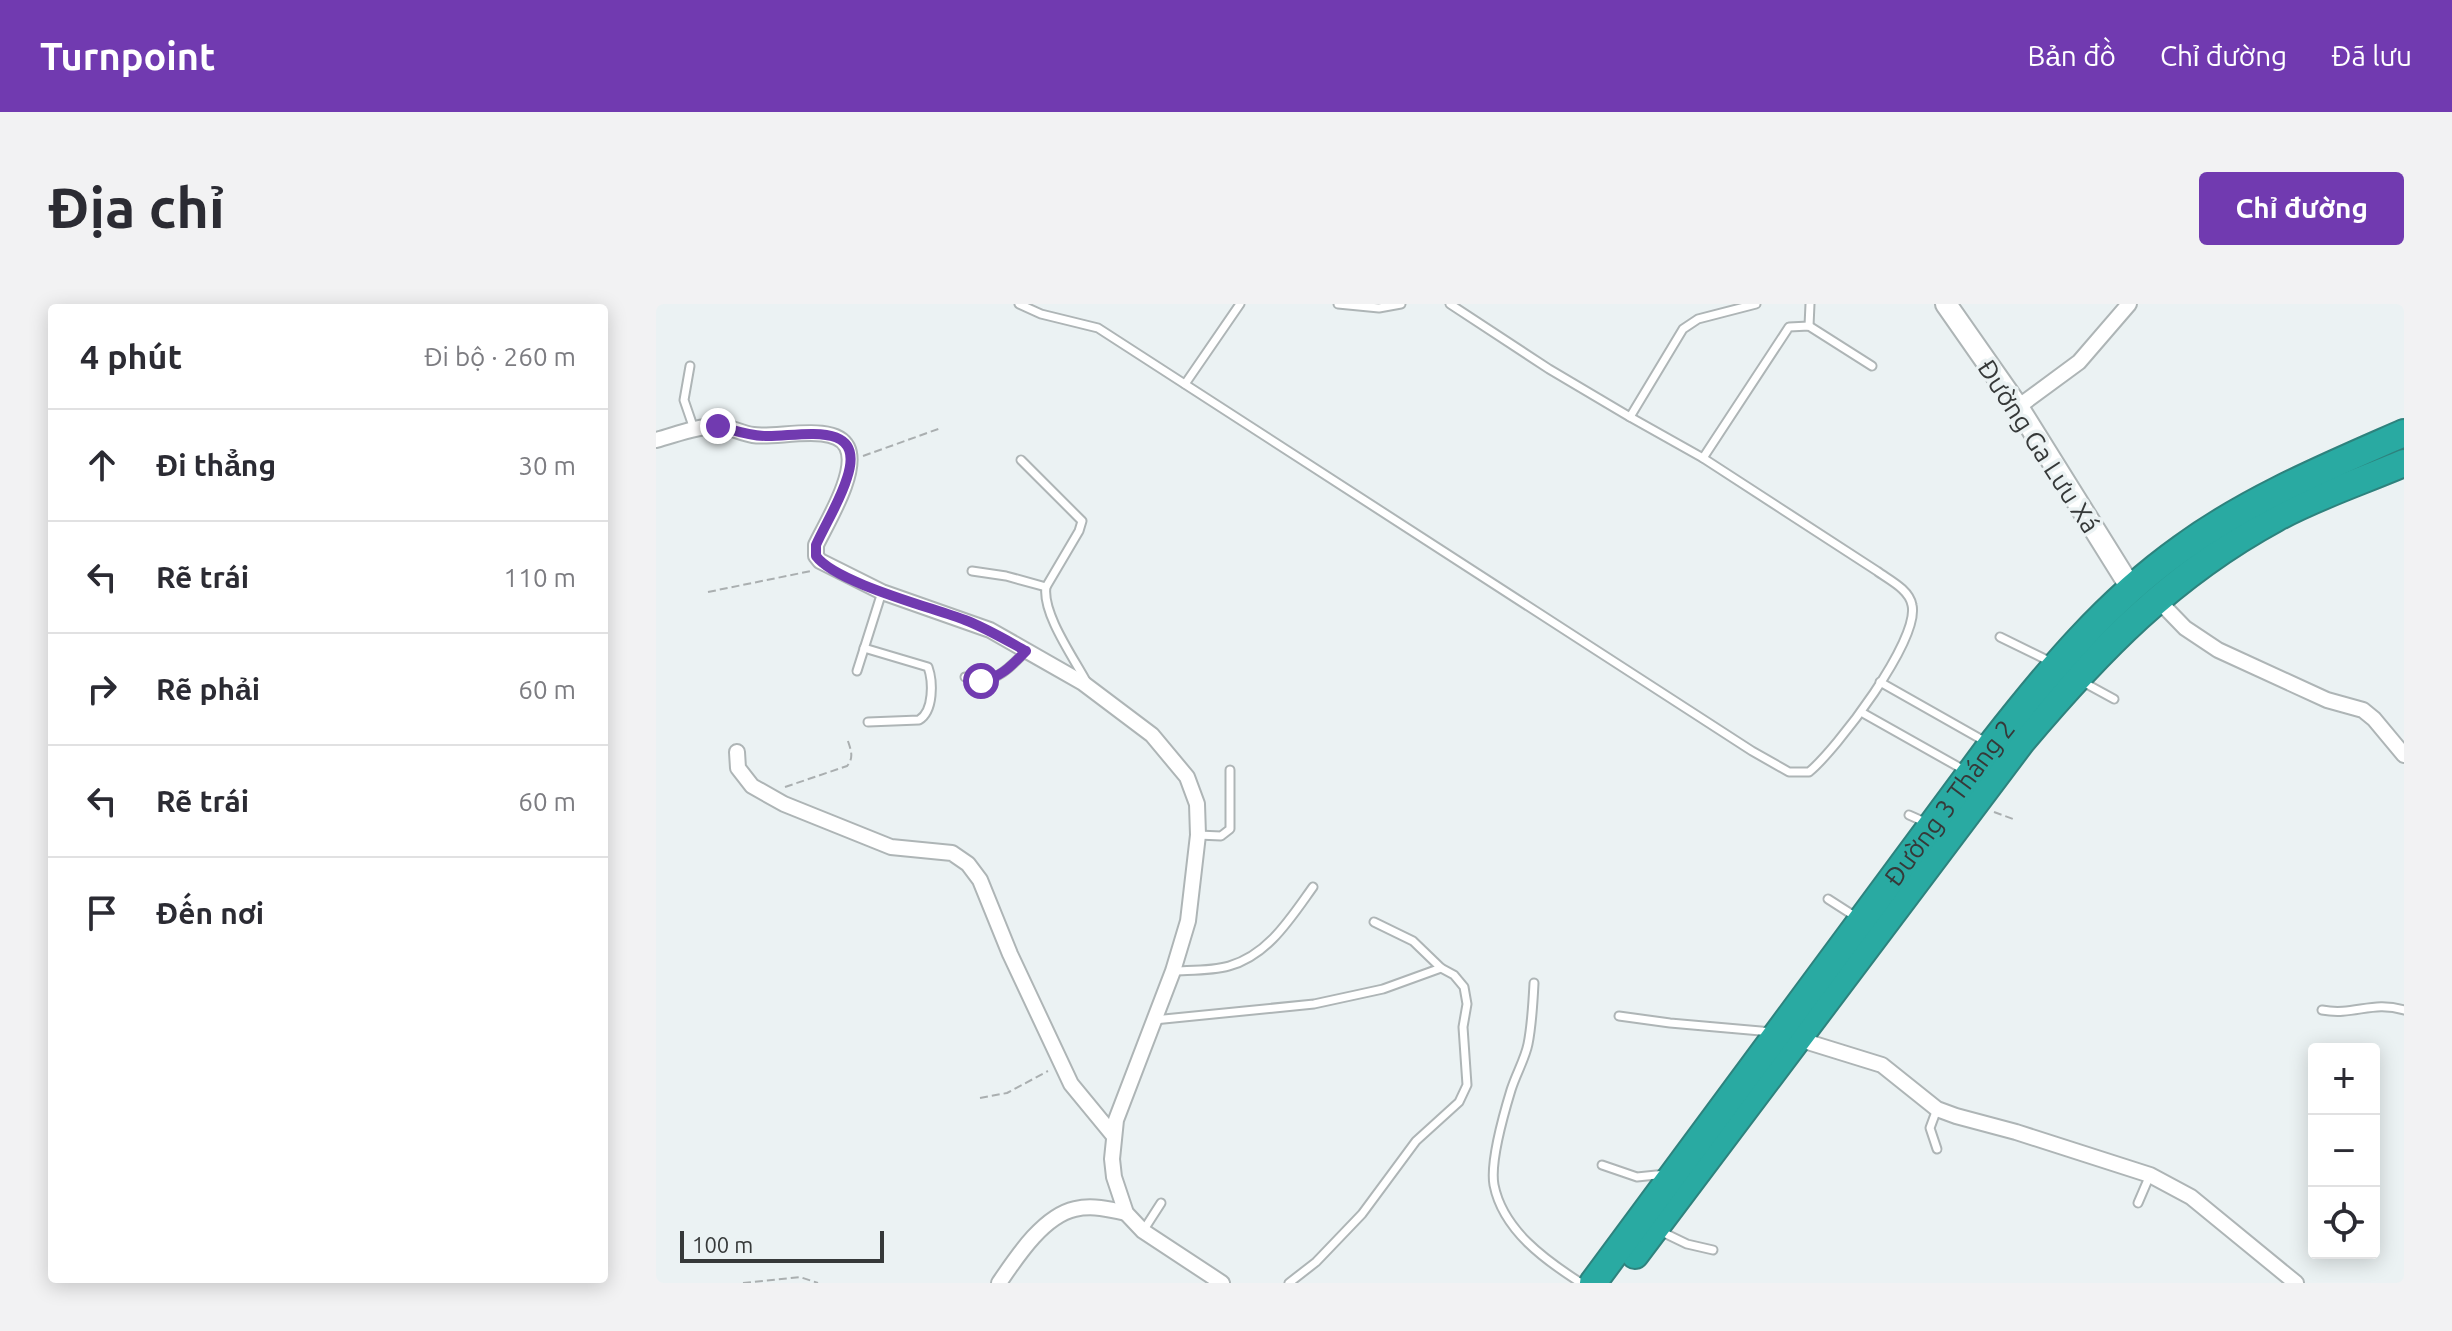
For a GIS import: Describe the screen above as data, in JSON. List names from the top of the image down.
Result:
{
  "streets": {
    "highway": ["Đường 3 Tháng 2"],
    "street": ["Đường Ga Lưu Xá"]
  },
  "crossings": [
    ["Đường Ga Lưu Xá", "Đường 3 Tháng 2"]
  ],
  "scale_bar": "100 m",
  "page": {
    "header": "Turnpoint",
    "nav": ["Bản đồ", "Chỉ đường", "Đã lưu"],
    "buttons": "Chỉ đường",
    "title": "Địa chỉ",
    "heading": ["4 phút", "Đi bộ · 260 m"],
    "list": [
      ["Đi thẳng", "30 m"],
      ["Rẽ trái", "110 m"],
      ["Rẽ phải", "60 m"],
      ["Rẽ trái", "60 m"],
      "Đến nơi"
    ],
    "map_buttons": ["+", "−"],
    "scale": "100 m"
  }
}
